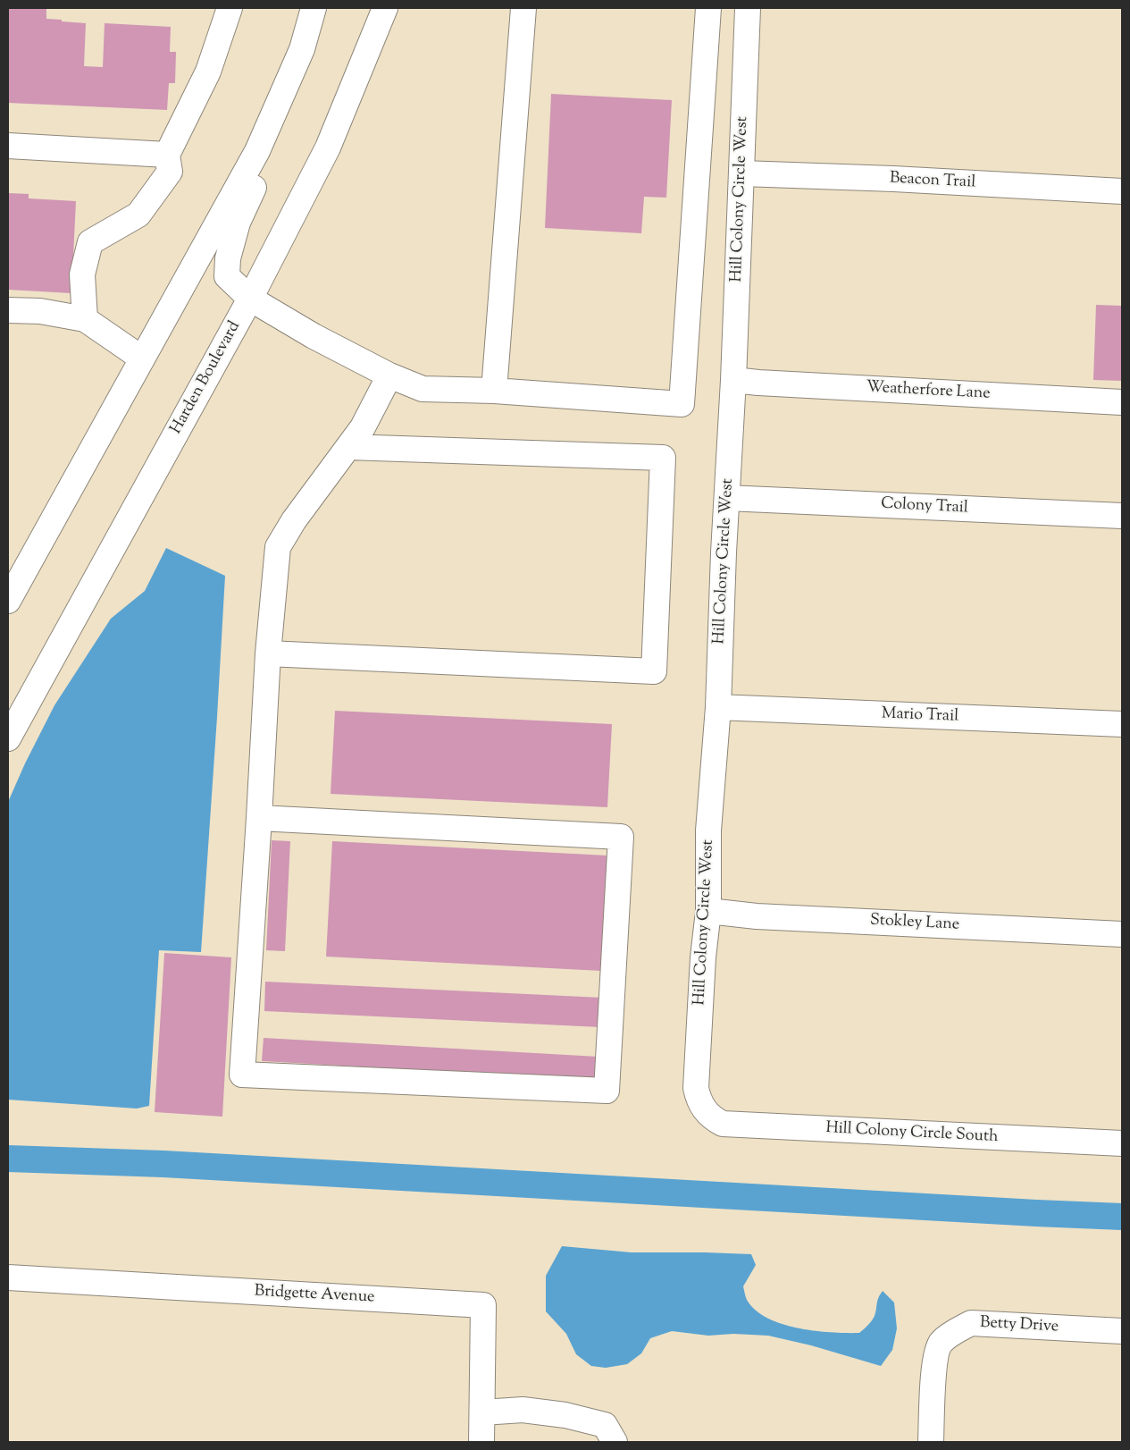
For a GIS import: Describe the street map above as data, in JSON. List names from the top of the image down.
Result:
{
  "streets": {
    "street": [
      "Beacon Trail",
      "Hill Colony Circle West",
      "Harden Boulevard",
      "Weatherfore Lane",
      "Colony Trail",
      "Mario Trail",
      "Stokley Lane",
      "Hill Colony Circle South",
      "Bridgette Avenue",
      "Betty Drive"
    ]
  },
  "crossings": [
    ["Beacon Trail", "Hill Colony Circle West"],
    ["Hill Colony Circle West", "Weatherfore Lane"],
    ["Hill Colony Circle West", "Colony Trail"],
    ["Hill Colony Circle West", "Mario Trail"],
    ["Hill Colony Circle West", "Stokley Lane"],
    ["Hill Colony Circle West", "Hill Colony Circle South"]
  ]
}
